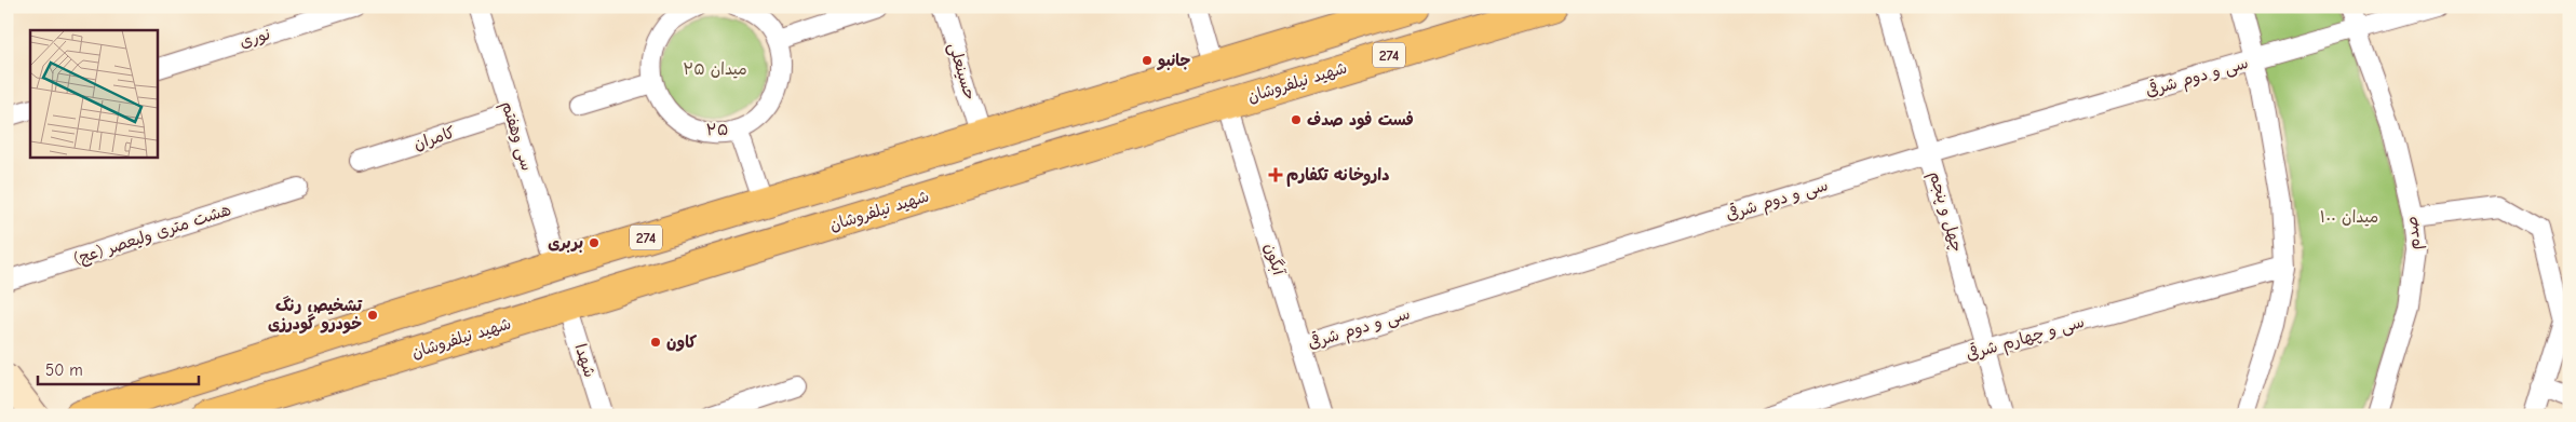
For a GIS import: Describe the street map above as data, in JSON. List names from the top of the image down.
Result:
{
  "streets": {
    "main road": ["274", "شهید نیلفروشان"],
    "street": [
      "نوری",
      "حسینعلی",
      "سی و دوم شرقی",
      "۲۵",
      "سی وهفتم",
      "کامران",
      "چهل و پنجم",
      "صدم",
      "هشت متری ولیعصر (عج)",
      "آبگون",
      "سی و چهارم شرقی",
      "شهدا"
    ]
  },
  "crossings": [
    ["274", "حسینعلی"],
    ["274", "سی وهفتم"],
    ["سی و دوم شرقی", "چهل و پنجم"],
    ["سی و دوم شرقی", "آبگون"],
    ["شهید نیلفروشان", "آبگون"],
    ["شهید نیلفروشان", "شهدا"],
    ["سی وهفتم", "کامران"],
    ["چهل و پنجم", "سی و چهارم شرقی"]
  ],
  "parks": ["میدان ۲۵", "میدان ۱۰۰"],
  "places": {
    "other": [
      "جانبو",
      "فست فود صدف",
      "بربری",
      "تشخیص رنگ خودرو گودرزی",
      "کاون"
    ],
    "health": ["داروخانه تکفارم"]
  },
  "scale_bar": "50 m"
}
